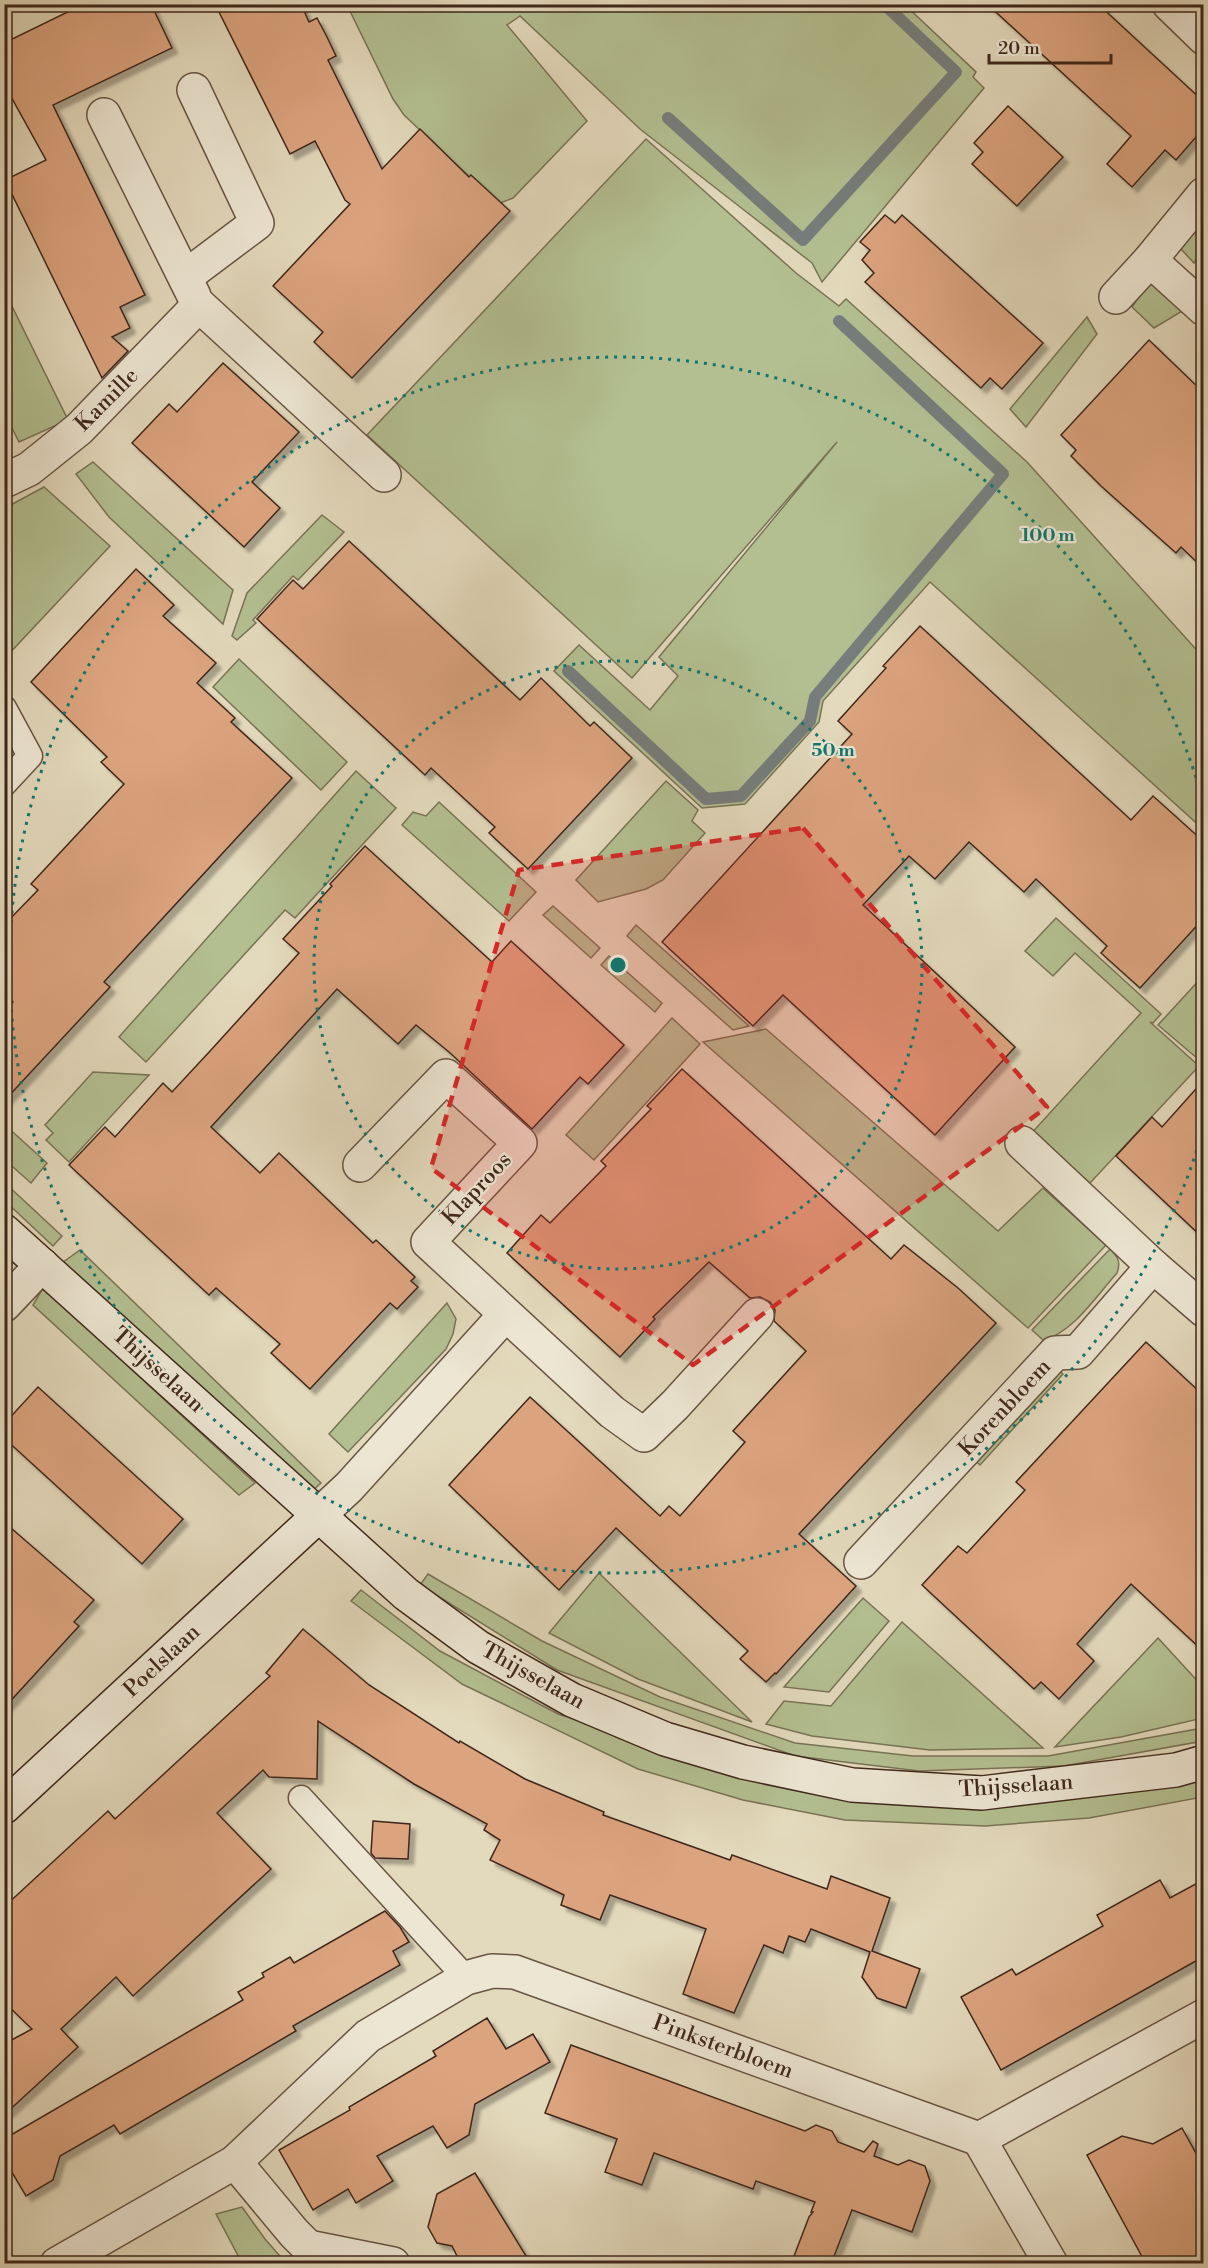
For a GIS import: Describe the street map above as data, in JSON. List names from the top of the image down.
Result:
{
  "streets": {
    "street": [
      "Kamille",
      "Klaproos",
      "Thijsselaan",
      "Korenbloem",
      "Poelslaan",
      "Pinksterbloem"
    ]
  },
  "crossings": [
    ["Thijsselaan", "Poelslaan"]
  ],
  "scale_bar": "20 m",
  "rings": ["100 m", "50 m"]
}
